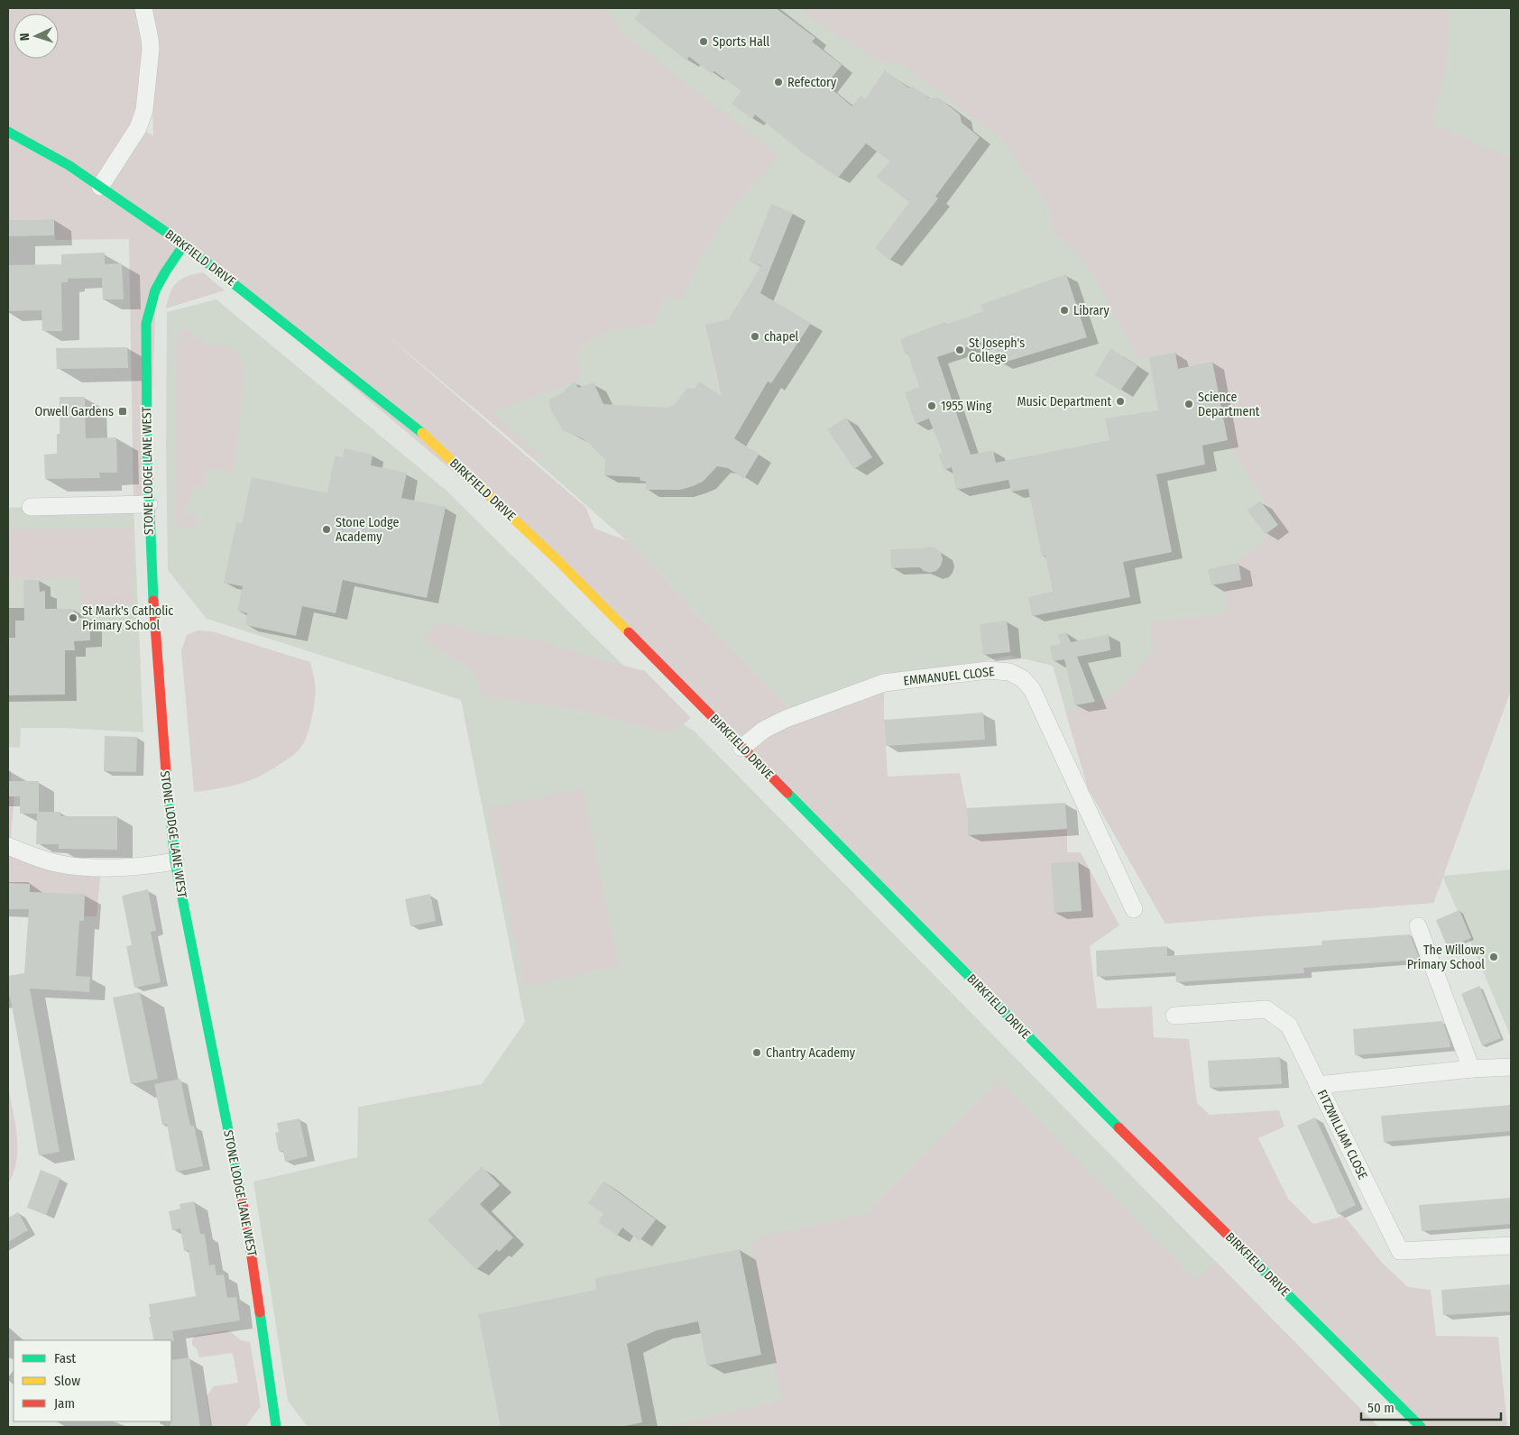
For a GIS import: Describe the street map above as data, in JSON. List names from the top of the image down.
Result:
{
  "streets": {
    "street": [
      "BIRKFIELD DRIVE",
      "STONE LODGE LANE WEST",
      "EMMANUEL CLOSE",
      "FITZWILLIAM CLOSE"
    ]
  },
  "crossings": [
    ["BIRKFIELD DRIVE", "STONE LODGE LANE WEST"],
    ["BIRKFIELD DRIVE", "EMMANUEL CLOSE"]
  ],
  "places": {
    "other": [
      "Sports Hall",
      "Refectory",
      "Library",
      "chapel",
      "St Joseph's College",
      "Music Department",
      "Science Department",
      "1955 Wing",
      "Stone Lodge Academy",
      "St Mark's Catholic Primary School",
      "The Willows Primary School",
      "Chantry Academy"
    ],
    "transit": ["Orwell Gardens"]
  },
  "legend": ["Fast", "Slow", "Jam"],
  "scale_bar": "50 m",
  "north": "left"
}
